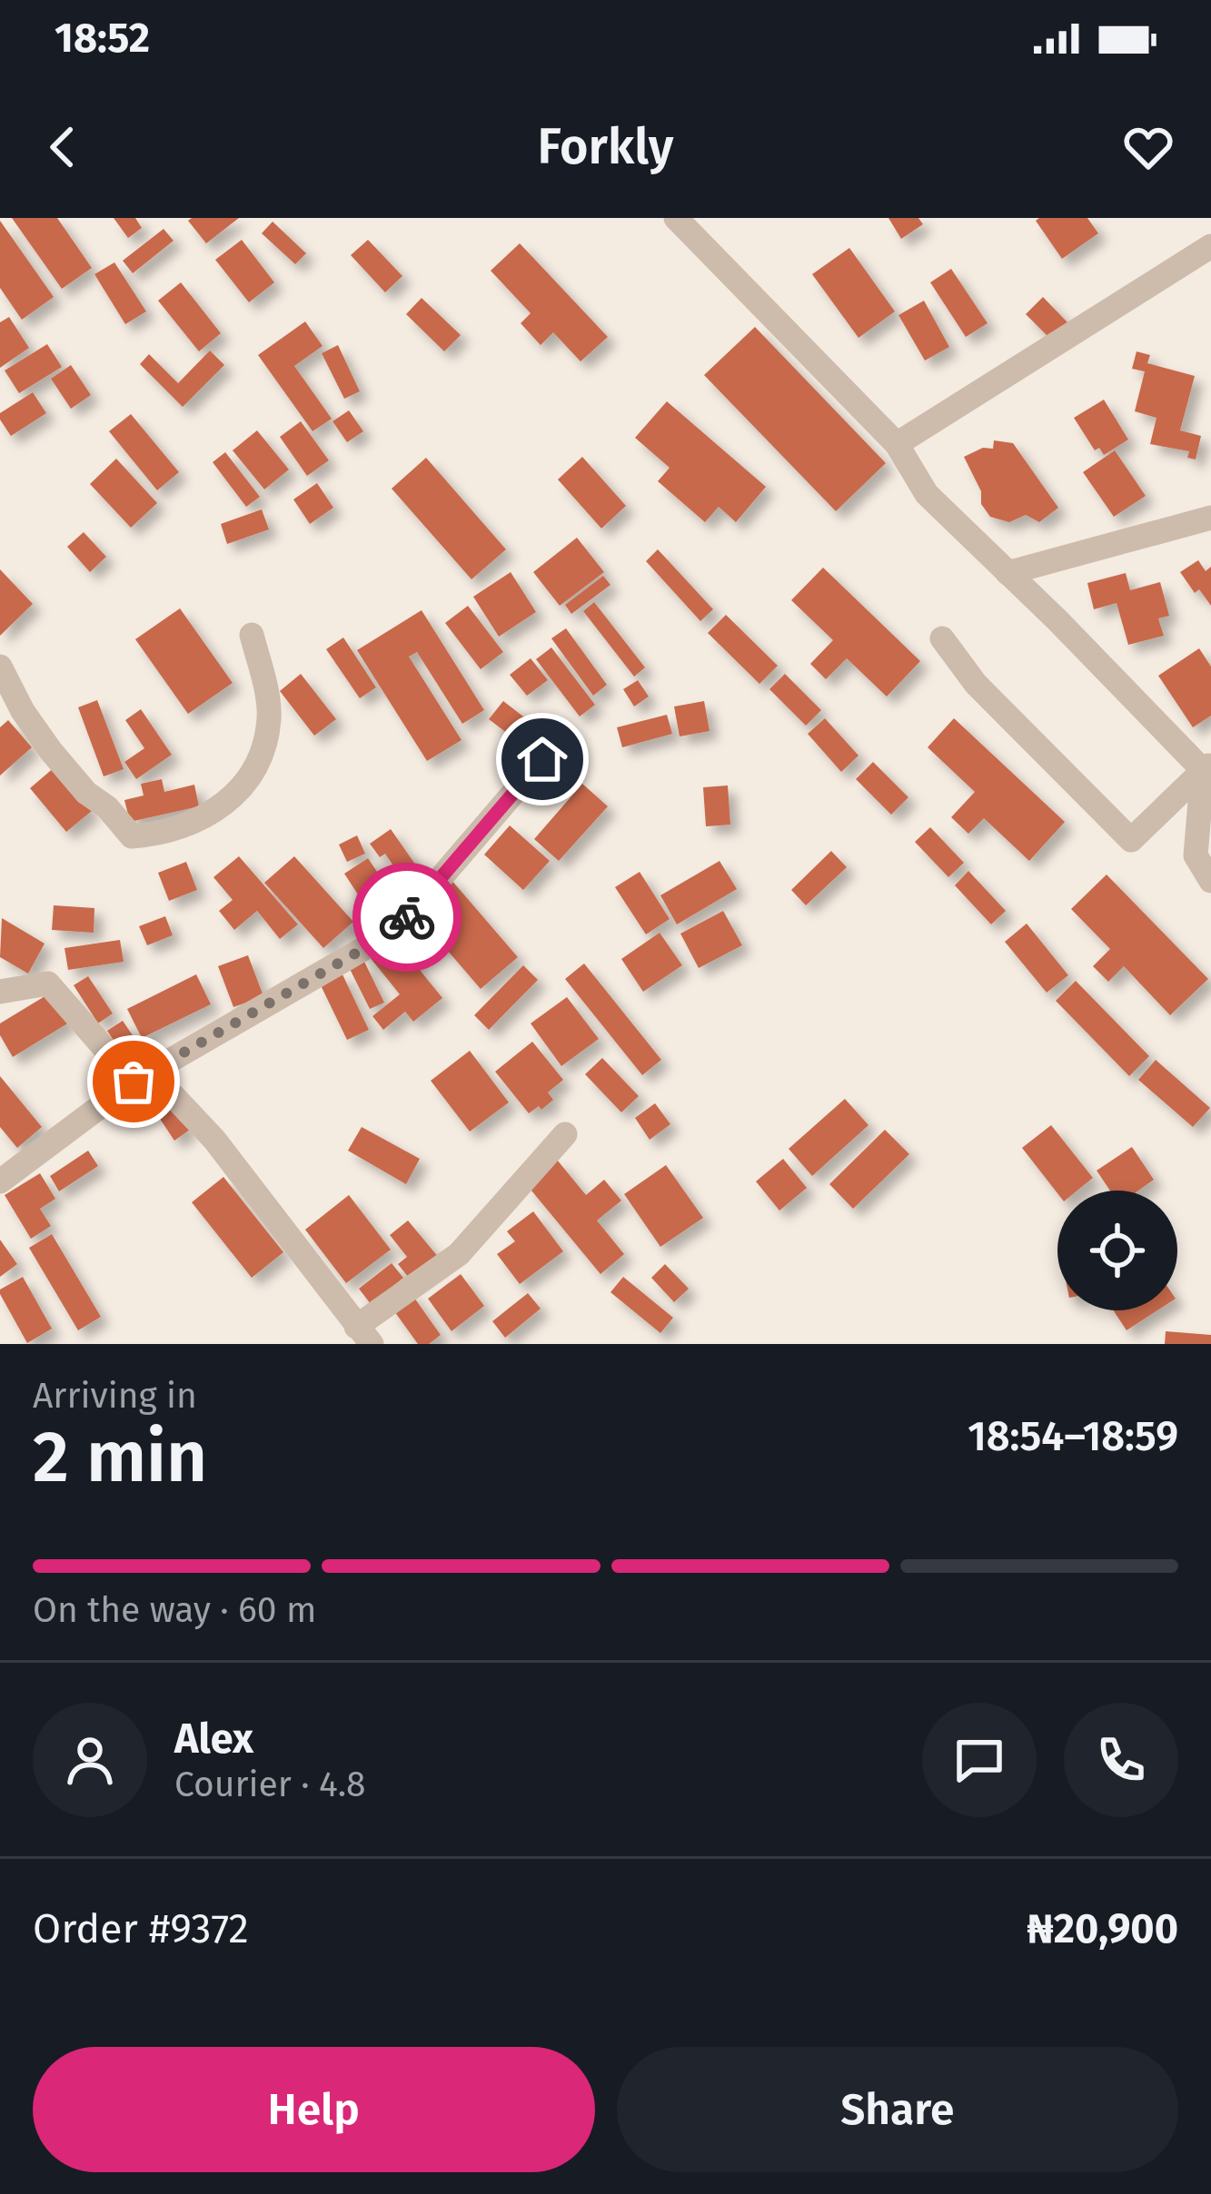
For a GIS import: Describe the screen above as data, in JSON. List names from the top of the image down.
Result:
{
  "page": {
    "status": "18:52",
    "header": "Forkly",
    "heading": ["2 min", "Arriving in", "18:54–18:59"],
    "panel": [
      "Alex",
      "Courier · 4.8",
      "Order #9372",
      "₦20,900"
    ],
    "bar": "On the way · 60 m",
    "buttons": ["Help", "Share"]
  }
}
